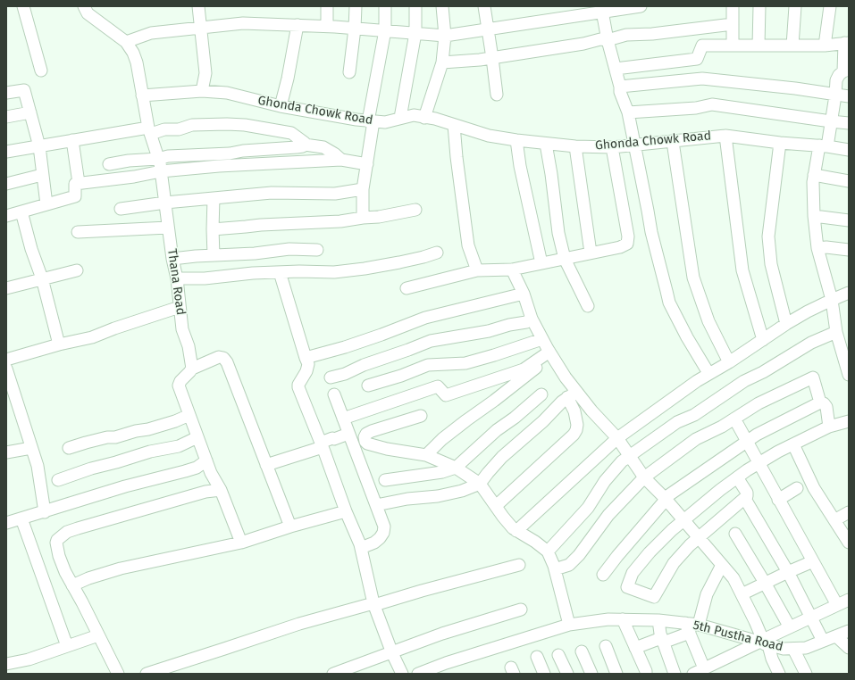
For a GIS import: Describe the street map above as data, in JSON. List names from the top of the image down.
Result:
{
  "streets": {
    "street": ["Ghonda Chowk Road", "Thana Road", "5th Pustha Road"]
  },
  "crossings": [
    ["Ghonda Chowk Road", "Thana Road"]
  ]
}
